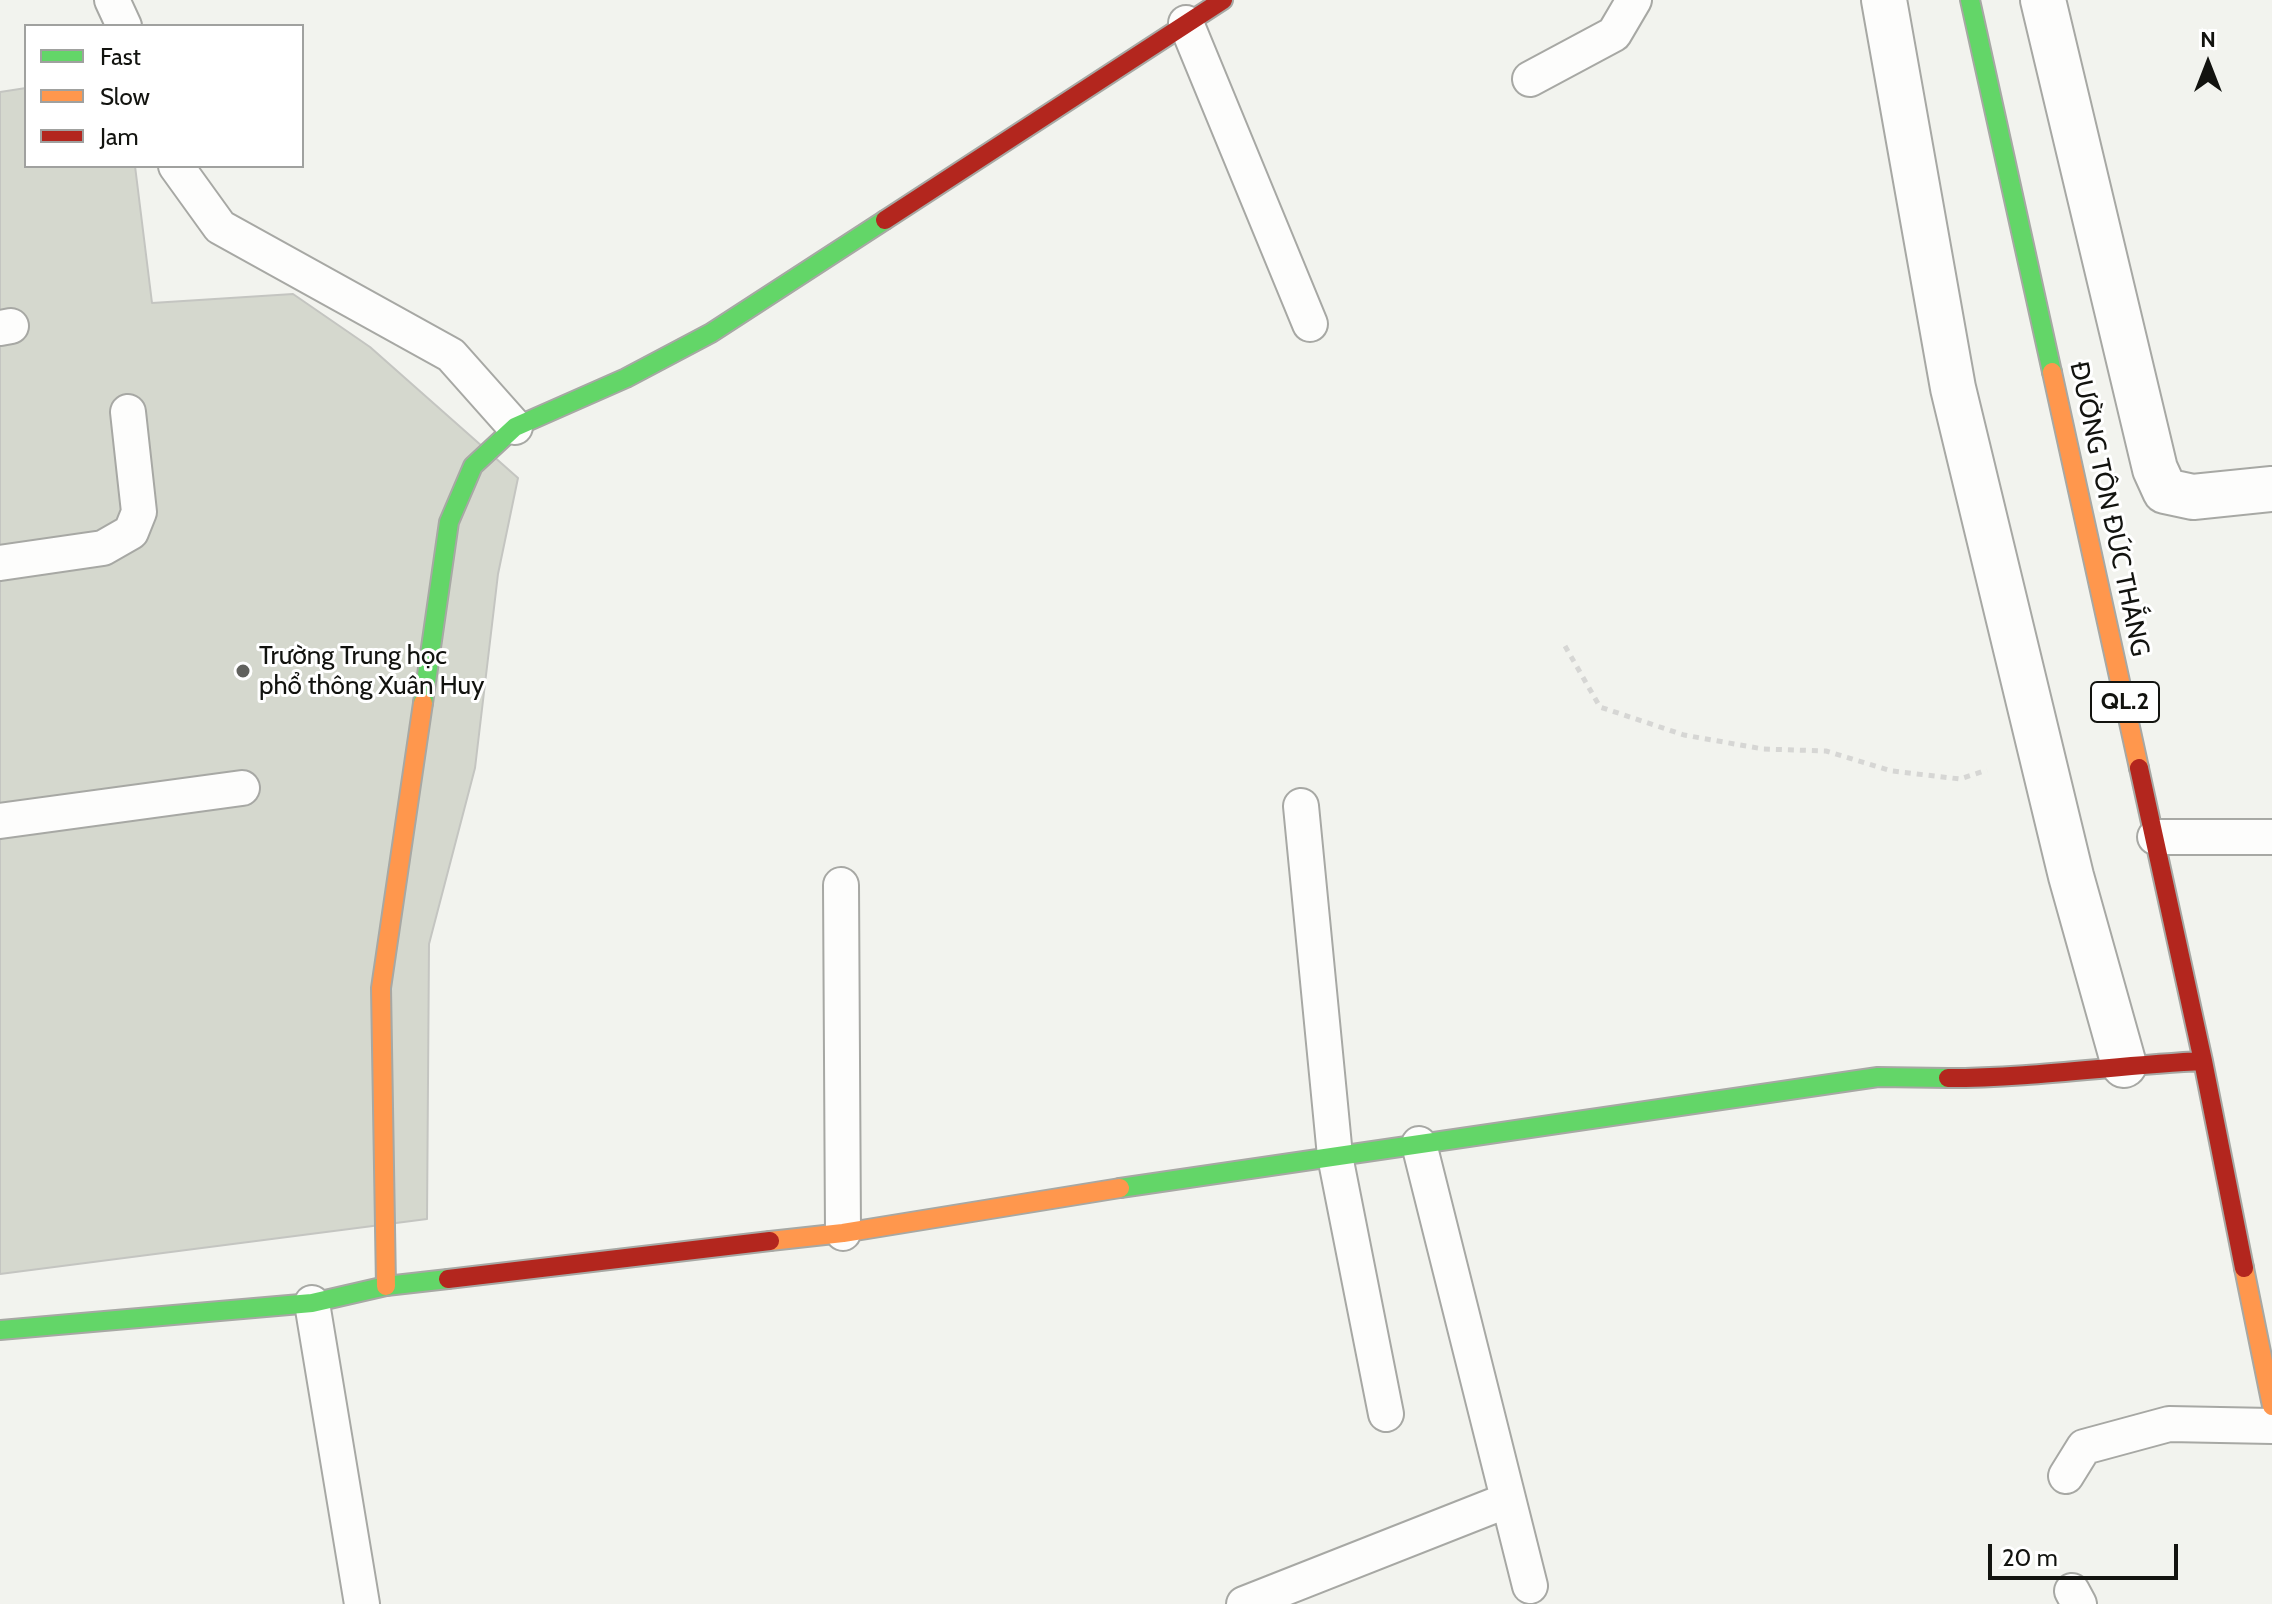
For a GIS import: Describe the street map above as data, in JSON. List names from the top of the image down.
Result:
{
  "streets": {
    "main road": ["ĐƯỜNG TÔN ĐỨC THẮNG", "QL.2"]
  },
  "places": ["Trường Trung học phổ thông Xuân Huy"],
  "legend": ["Fast", "Slow", "Jam"],
  "scale_bar": "20 m",
  "north": "top"
}
